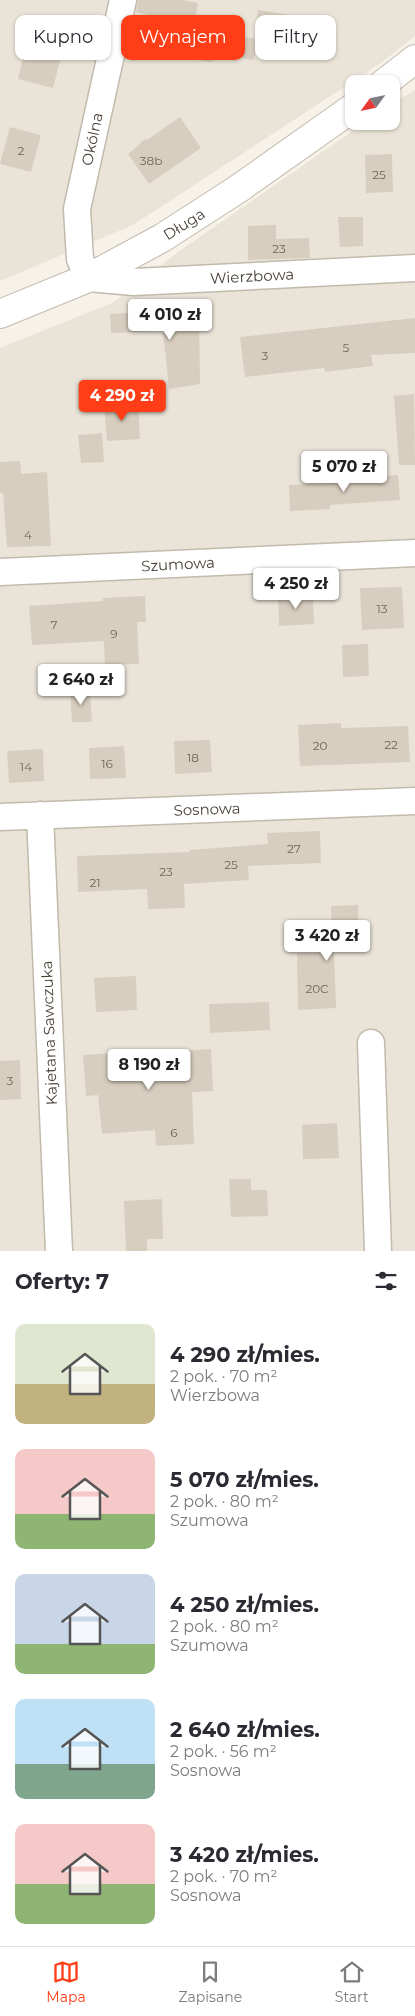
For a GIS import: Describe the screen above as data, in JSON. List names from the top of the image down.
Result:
{
  "streets": {
    "street": [
      "Okólna",
      "Długa",
      "Wierzbowa",
      "Szumowa",
      "Sosnowa",
      "Kajetana Sawczuka"
    ]
  },
  "crossings": [
    ["Okólna", "Długa"],
    ["Okólna", "Wierzbowa"],
    ["Długa", "Wierzbowa"],
    ["Sosnowa", "Kajetana Sawczuka"]
  ],
  "house_numbers": [
    "2",
    "38b",
    "25",
    "23",
    "5",
    "3",
    "4",
    "13",
    "7",
    "9",
    "22",
    "20",
    "18",
    "16",
    "14",
    "27",
    "25",
    "23",
    "21",
    "20C",
    "3",
    "6"
  ],
  "north": "bottom left",
  "page": {
    "chip": ["Kupno", "Wynajem", "Filtry"],
    "price": [
      "4 010 zł",
      "4 290 zł",
      "5 070 zł",
      "4 250 zł",
      "2 640 zł",
      "3 420 zł",
      "8 190 zł"
    ],
    "heading": "Oferty: 7",
    "list": [
      {
        "name": "4 290 zł/mies.",
        "note": "2 pok. · 70 m² · Wierzbowa"
      },
      {
        "name": "5 070 zł/mies.",
        "note": "2 pok. · 80 m² · Szumowa"
      },
      {
        "name": "4 250 zł/mies.",
        "note": "2 pok. · 80 m² · Szumowa"
      },
      {
        "name": "2 640 zł/mies.",
        "note": "2 pok. · 56 m² · Sosnowa"
      },
      {
        "name": "3 420 zł/mies.",
        "note": "2 pok. · 70 m² · Sosnowa"
      }
    ],
    "tabs": ["Mapa", "Zapisane", "Start"]
  }
}
